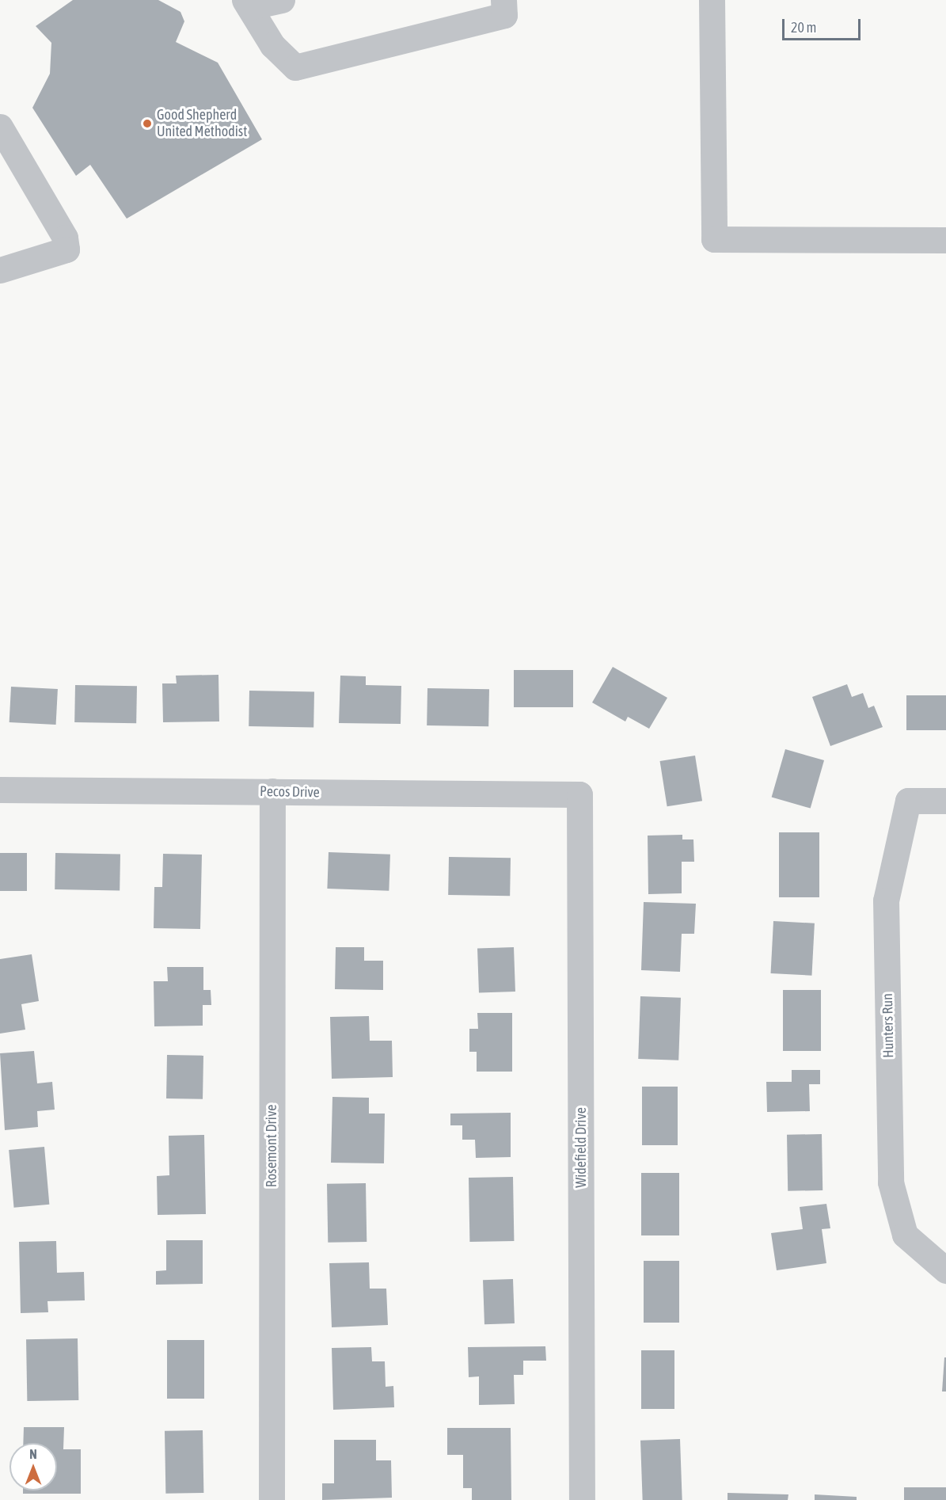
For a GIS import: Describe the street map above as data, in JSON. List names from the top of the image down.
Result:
{
  "streets": {
    "street": [
      "Pecos Drive",
      "Hunters Run",
      "Rosemont Drive",
      "Widefield Drive"
    ]
  },
  "crossings": [
    ["Pecos Drive", "Rosemont Drive"],
    ["Pecos Drive", "Widefield Drive"]
  ],
  "places": ["Good Shepherd United Methodist"],
  "scale_bar": "20 m",
  "north": "top"
}
